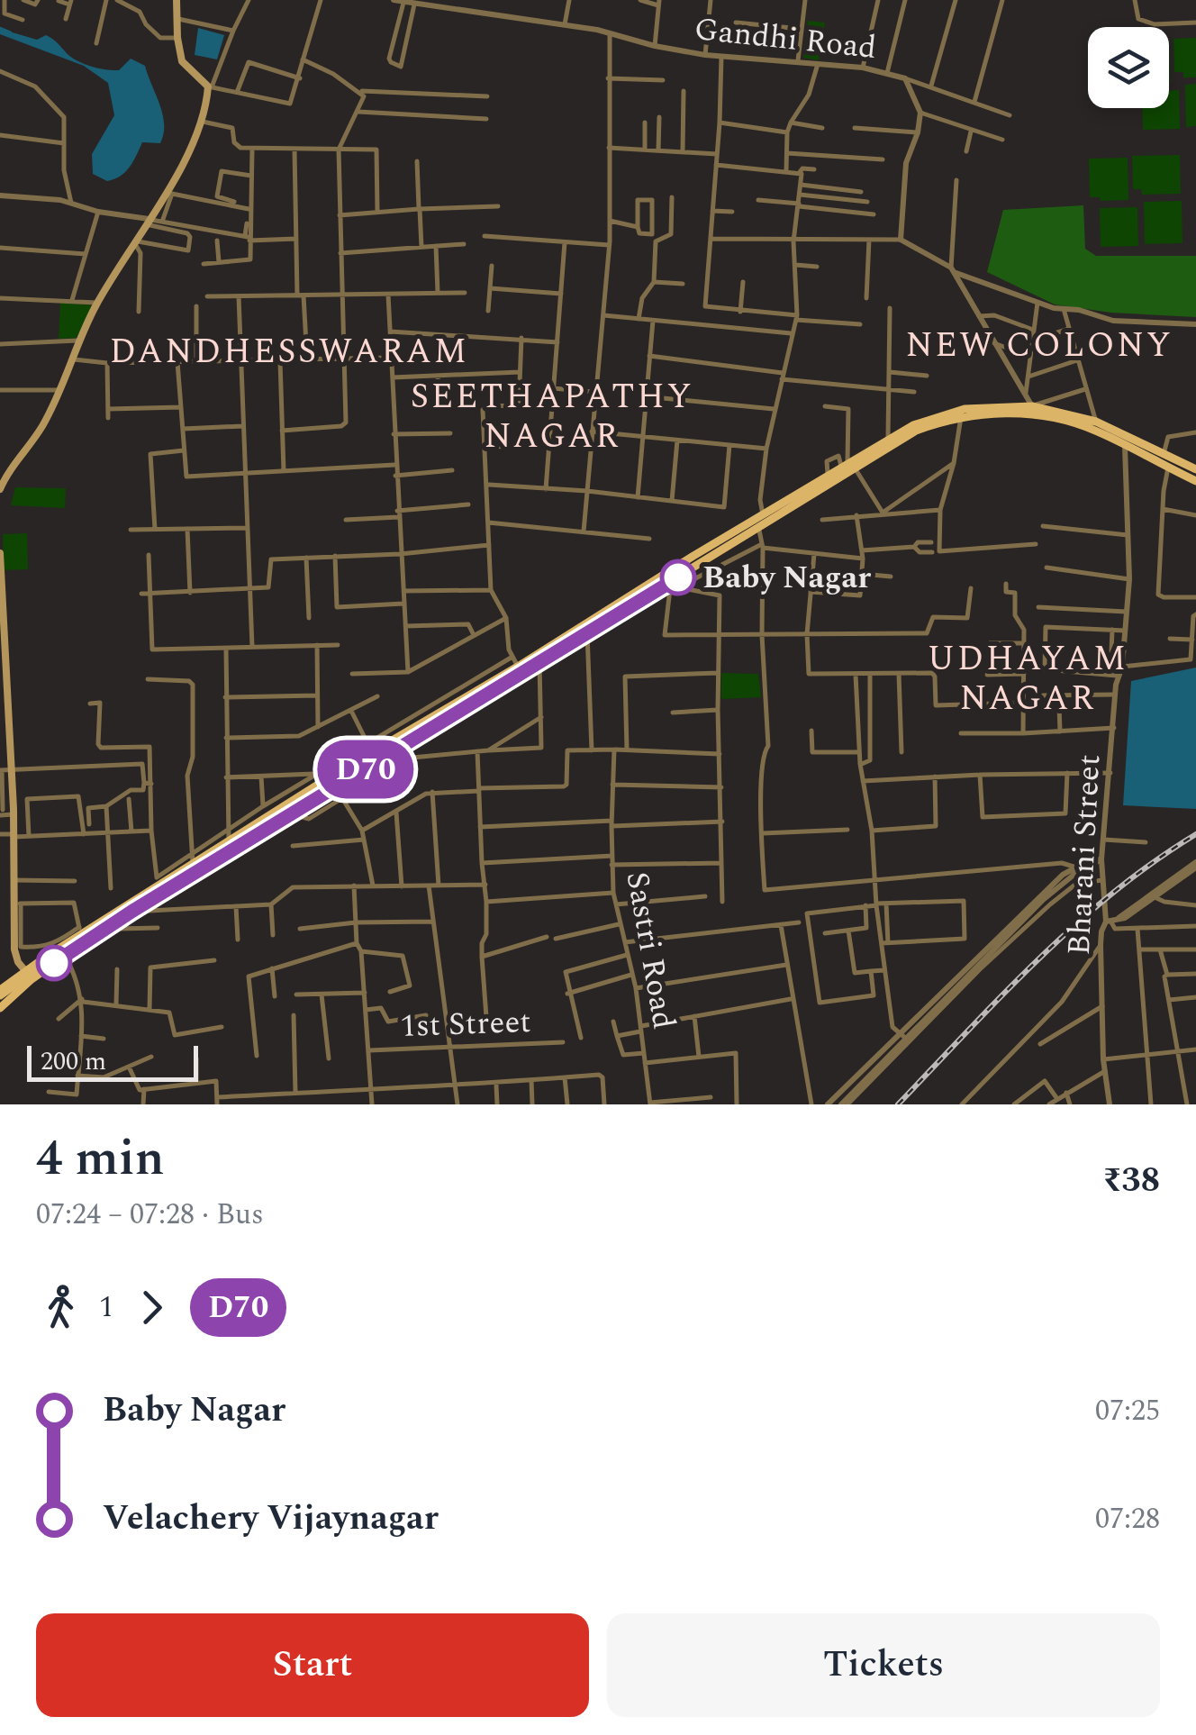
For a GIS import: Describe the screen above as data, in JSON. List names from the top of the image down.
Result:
{
  "streets": {
    "street": [
      "Gandhi Road",
      "Bharani Street",
      "Sastri Road",
      "1st Street"
    ]
  },
  "districts": [
    "NEW COLONY",
    "DANDHESSWARAM",
    "SEETHAPATHY NAGAR",
    "UDHAYAM NAGAR"
  ],
  "places": ["Baby Nagar"],
  "lines": ["bus line D70"],
  "scale_bar": "200 m",
  "page": {
    "on_map": "D70",
    "scale": "200 m",
    "heading": ["4 min", "07:24 – 07:28 · Bus", "₹38"],
    "legs": ["1", "D70"],
    "list": [
      {
        "name": "Baby Nagar",
        "value": "07:25"
      },
      {
        "name": "Velachery Vijaynagar",
        "value": "07:28"
      }
    ],
    "buttons": ["Start", "Tickets"]
  }
}
